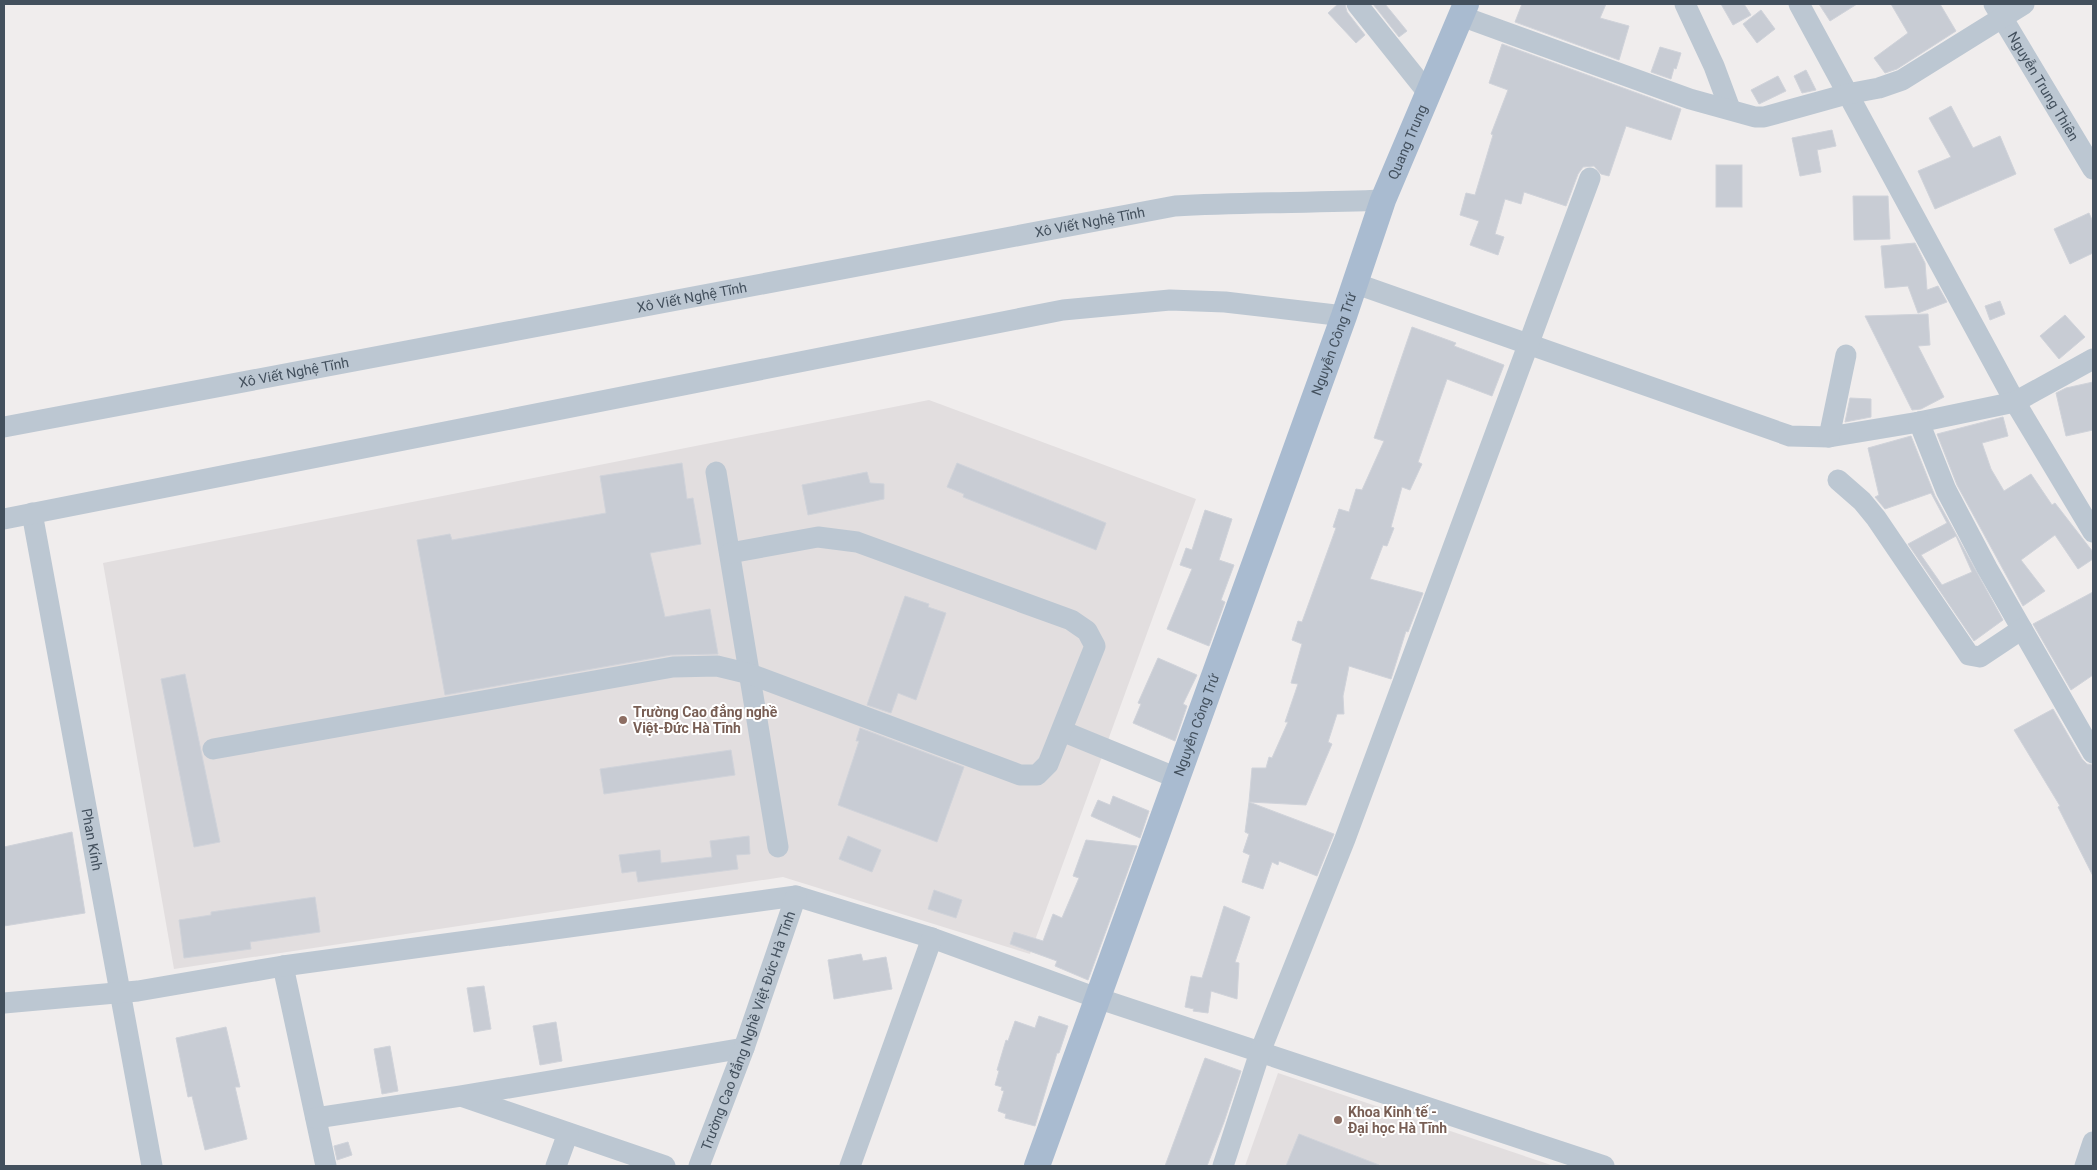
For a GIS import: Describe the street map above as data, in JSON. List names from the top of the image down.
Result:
{
  "streets": {
    "main road": ["Quang Trung", "Nguyễn Công Trứ"],
    "street": [
      "Nguyễn Trung Thiên",
      "Xô Viết Nghệ Tĩnh",
      "Phan Kính",
      "Trường Cao đẳng Nghề Việt Đức Hà Tĩnh"
    ]
  },
  "crossings": [
    ["Quang Trung", "Xô Viết Nghệ Tĩnh"],
    ["Quang Trung", "Nguyễn Công Trứ"]
  ],
  "places": ["Trường Cao đẳng nghề Việt-Đức Hà Tĩnh", "Khoa Kinh tế - Đại học Hà Tĩnh"]
}
